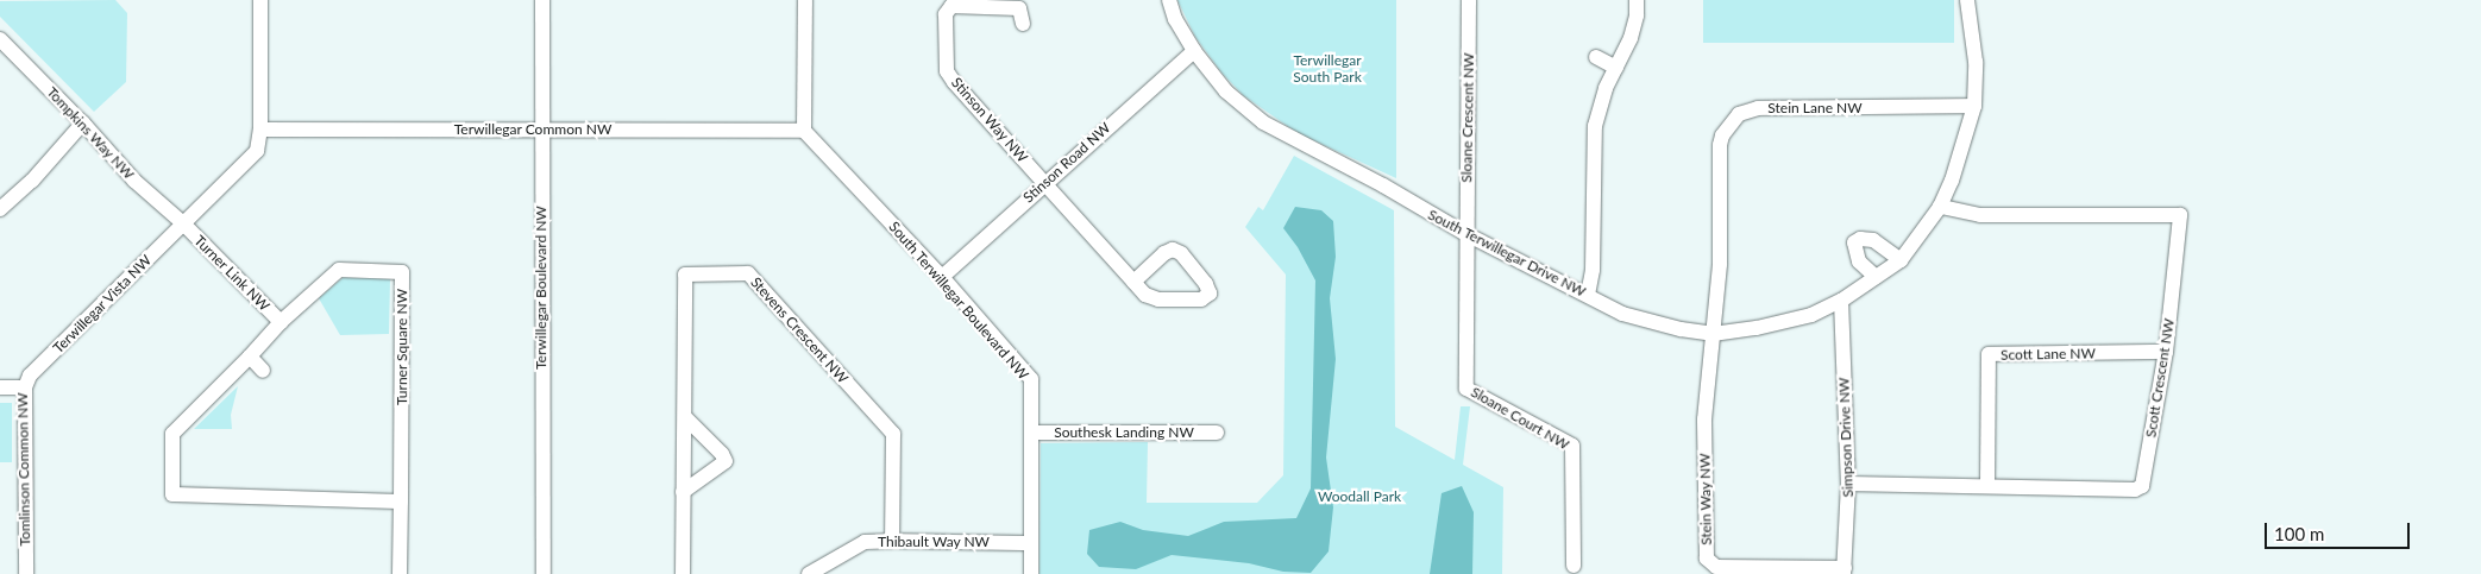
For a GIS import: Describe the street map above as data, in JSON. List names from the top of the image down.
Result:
{
  "streets": {
    "street": [
      "Stein Lane NW",
      "Sloane Crescent NW",
      "Stinson Way NW",
      "Terwillegar Common NW",
      "Tompkins Way NW",
      "Stinson Road NW",
      "South Terwillegar Drive NW",
      "Turner Link NW",
      "Terwillegar Boulevard NW",
      "South Terwillegar Boulevard NW",
      "Terwillegar Vista NW",
      "Stevens Crescent NW",
      "Turner Square NW",
      "Scott Lane NW",
      "Scott Crescent NW",
      "Sloane Court NW",
      "Southesk Landing NW",
      "Simpson Drive NW",
      "Tomlinson Common NW",
      "Stein Way NW",
      "Thibault Way NW"
    ]
  },
  "crossings": [
    ["Stein Lane NW", "South Terwillegar Drive NW"],
    ["Stein Lane NW", "Stein Way NW"],
    ["Sloane Crescent NW", "South Terwillegar Drive NW"],
    ["Sloane Crescent NW", "Sloane Court NW"],
    ["Stinson Way NW", "Stinson Road NW"],
    ["Terwillegar Common NW", "Terwillegar Boulevard NW"],
    ["Terwillegar Common NW", "South Terwillegar Boulevard NW"],
    ["Terwillegar Common NW", "Terwillegar Vista NW"],
    ["Tompkins Way NW", "Turner Link NW"],
    ["Tompkins Way NW", "Terwillegar Vista NW"],
    ["Stinson Road NW", "South Terwillegar Drive NW"],
    ["Stinson Road NW", "South Terwillegar Boulevard NW"],
    ["South Terwillegar Drive NW", "Scott Crescent NW"],
    ["South Terwillegar Drive NW", "Sloane Court NW"],
    ["South Terwillegar Drive NW", "Simpson Drive NW"],
    ["South Terwillegar Drive NW", "Stein Way NW"],
    ["Turner Link NW", "Terwillegar Vista NW"],
    ["Turner Link NW", "Turner Square NW"],
    ["South Terwillegar Boulevard NW", "Southesk Landing NW"],
    ["South Terwillegar Boulevard NW", "Thibault Way NW"],
    ["Terwillegar Vista NW", "Tomlinson Common NW"],
    ["Stevens Crescent NW", "Thibault Way NW"],
    ["Scott Lane NW", "Scott Crescent NW"],
    ["Scott Crescent NW", "Simpson Drive NW"],
    ["Simpson Drive NW", "Stein Way NW"]
  ],
  "parks": ["Terwillegar South Park", "Woodall Park"],
  "scale_bar": "100 m"
}
